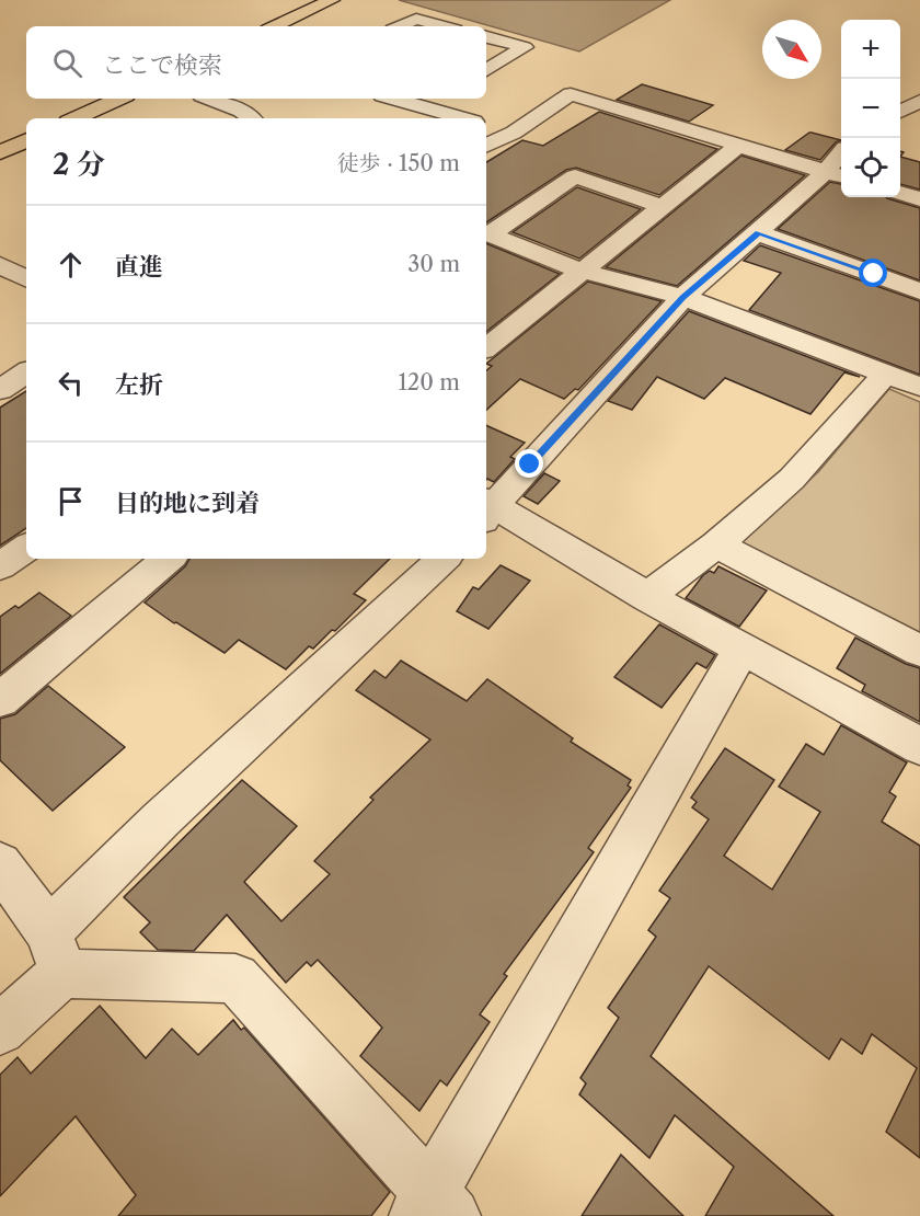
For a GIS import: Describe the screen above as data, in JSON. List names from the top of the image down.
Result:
{
  "north": "bottom right",
  "page": {
    "map_buttons": ["+", "−"],
    "search": "ここで検索",
    "heading": ["2 分", "徒歩 · 150 m"],
    "list": [
      ["直進", "30 m"],
      ["左折", "120 m"],
      "目的地に到着"
    ]
  }
}
